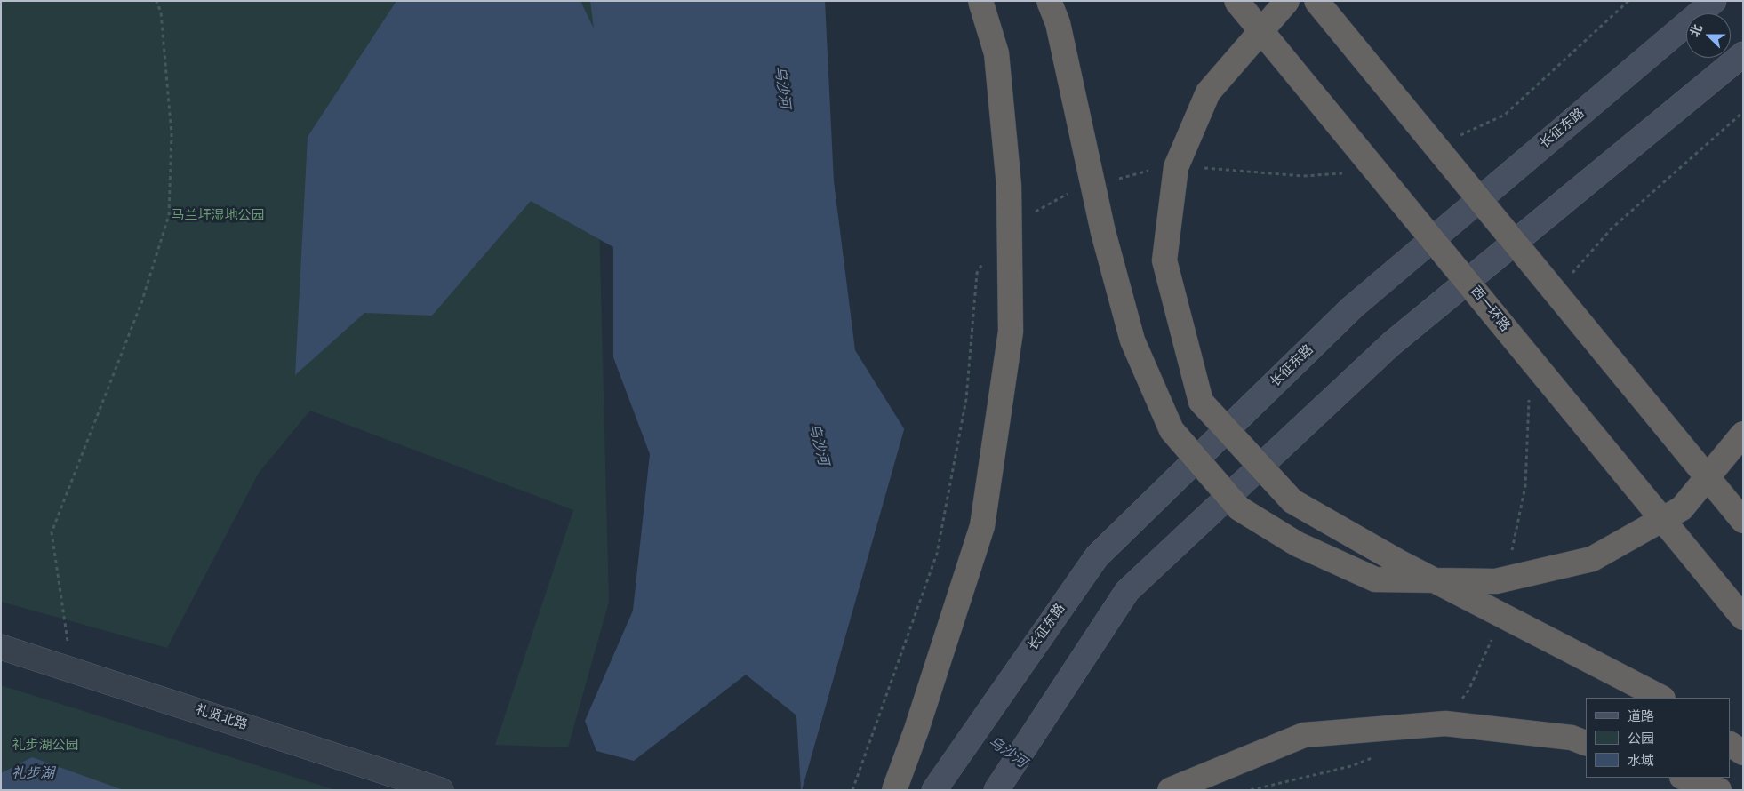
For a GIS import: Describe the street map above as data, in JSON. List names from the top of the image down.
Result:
{
  "streets": {
    "highway": ["西一环路"],
    "main road": ["长征东路"],
    "street": ["礼贤北路"]
  },
  "water": ["乌沙河", "礼步湖"],
  "parks": ["马兰圩湿地公园", "礼步湖公园"],
  "legend": ["道路", "公园", "水域"],
  "north": "left"
}
